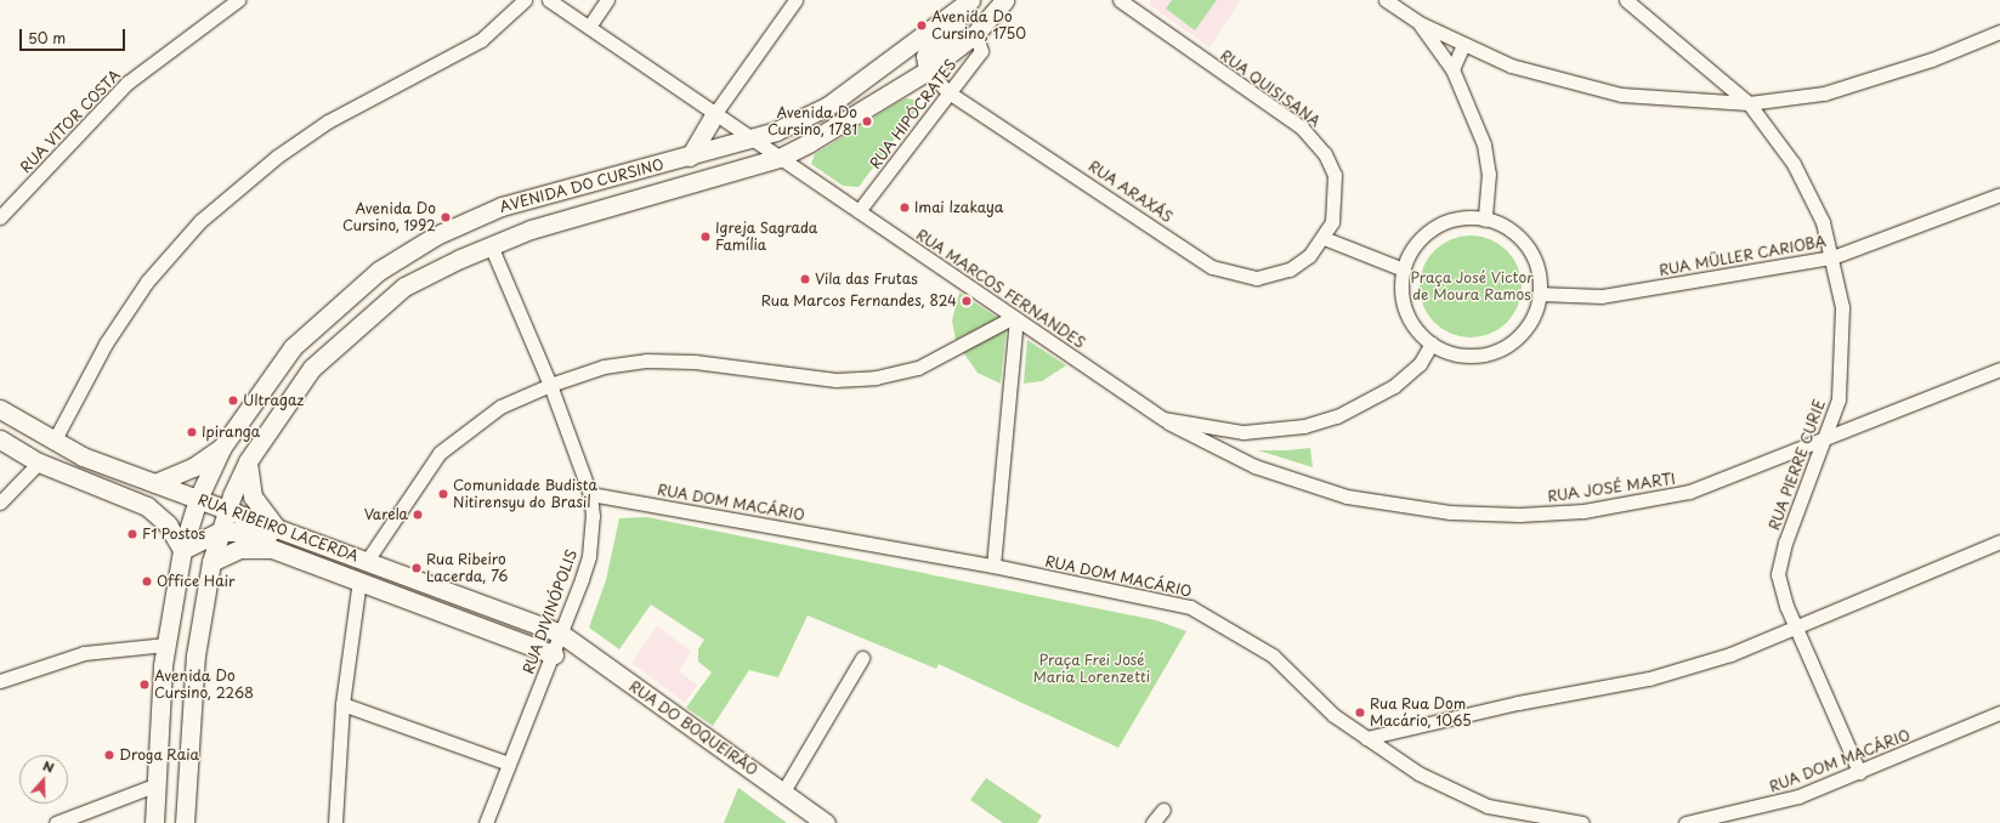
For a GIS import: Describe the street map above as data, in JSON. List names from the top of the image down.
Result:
{
  "streets": {
    "main road": ["AVENIDA DO CURSINO", "RUA RIBEIRO LACERDA", "RUA DO BOQUEIRÃO"],
    "street": [
      "RUA QUISISANA",
      "RUA HIPÓCRATES",
      "RUA VITOR COSTA",
      "RUA ARAXÁS",
      "RUA MÜLLER CARIOBA",
      "RUA MARCOS FERNANDES",
      "RUA PIERRE CURIE",
      "RUA JOSÉ MARTI",
      "RUA DOM MACÁRIO",
      "RUA DIVINÓPOLIS"
    ]
  },
  "crossings": [
    ["RUA QUISISANA", "RUA ARAXÁS"],
    ["RUA HIPÓCRATES", "AVENIDA DO CURSINO"],
    ["RUA HIPÓCRATES", "RUA ARAXÁS"],
    ["RUA HIPÓCRATES", "RUA MARCOS FERNANDES"],
    ["AVENIDA DO CURSINO", "RUA ARAXÁS"],
    ["AVENIDA DO CURSINO", "RUA MARCOS FERNANDES"],
    ["AVENIDA DO CURSINO", "RUA RIBEIRO LACERDA"],
    ["AVENIDA DO CURSINO", "RUA DIVINÓPOLIS"],
    ["RUA MÜLLER CARIOBA", "RUA MARCOS FERNANDES"],
    ["RUA MÜLLER CARIOBA", "RUA PIERRE CURIE"],
    ["RUA MARCOS FERNANDES", "RUA JOSÉ MARTI"],
    ["RUA PIERRE CURIE", "RUA JOSÉ MARTI"],
    ["RUA PIERRE CURIE", "RUA DOM MACÁRIO"],
    ["RUA DOM MACÁRIO", "RUA DIVINÓPOLIS"],
    ["RUA RIBEIRO LACERDA", "RUA DIVINÓPOLIS"],
    ["RUA RIBEIRO LACERDA", "RUA DO BOQUEIRÃO"],
    ["RUA DIVINÓPOLIS", "RUA DO BOQUEIRÃO"]
  ],
  "parks": ["Praça José Victor de Moura Ramos", "Praça Frei José Maria Lorenzetti"],
  "places": [
    "Avenida Do Cursino, 1750",
    "Avenida Do Cursino, 1781",
    "Imai Izakaya",
    "Avenida Do Cursino, 1992",
    "Igreja Sagrada Família",
    "Vila das Frutas",
    "Rua Marcos Fernandes, 824",
    "Ultragaz",
    "Ipiranga",
    "Comunidade Budista Nitirensyu do Brasil",
    "Varela",
    "F1 Postos",
    "Rua Ribeiro Lacerda, 76",
    "Office Hair",
    "Avenida Do Cursino, 2268",
    "Rua Rua Dom Macário, 1065",
    "Droga Raia"
  ],
  "scale_bar": "50 m",
  "north": "top"
}
